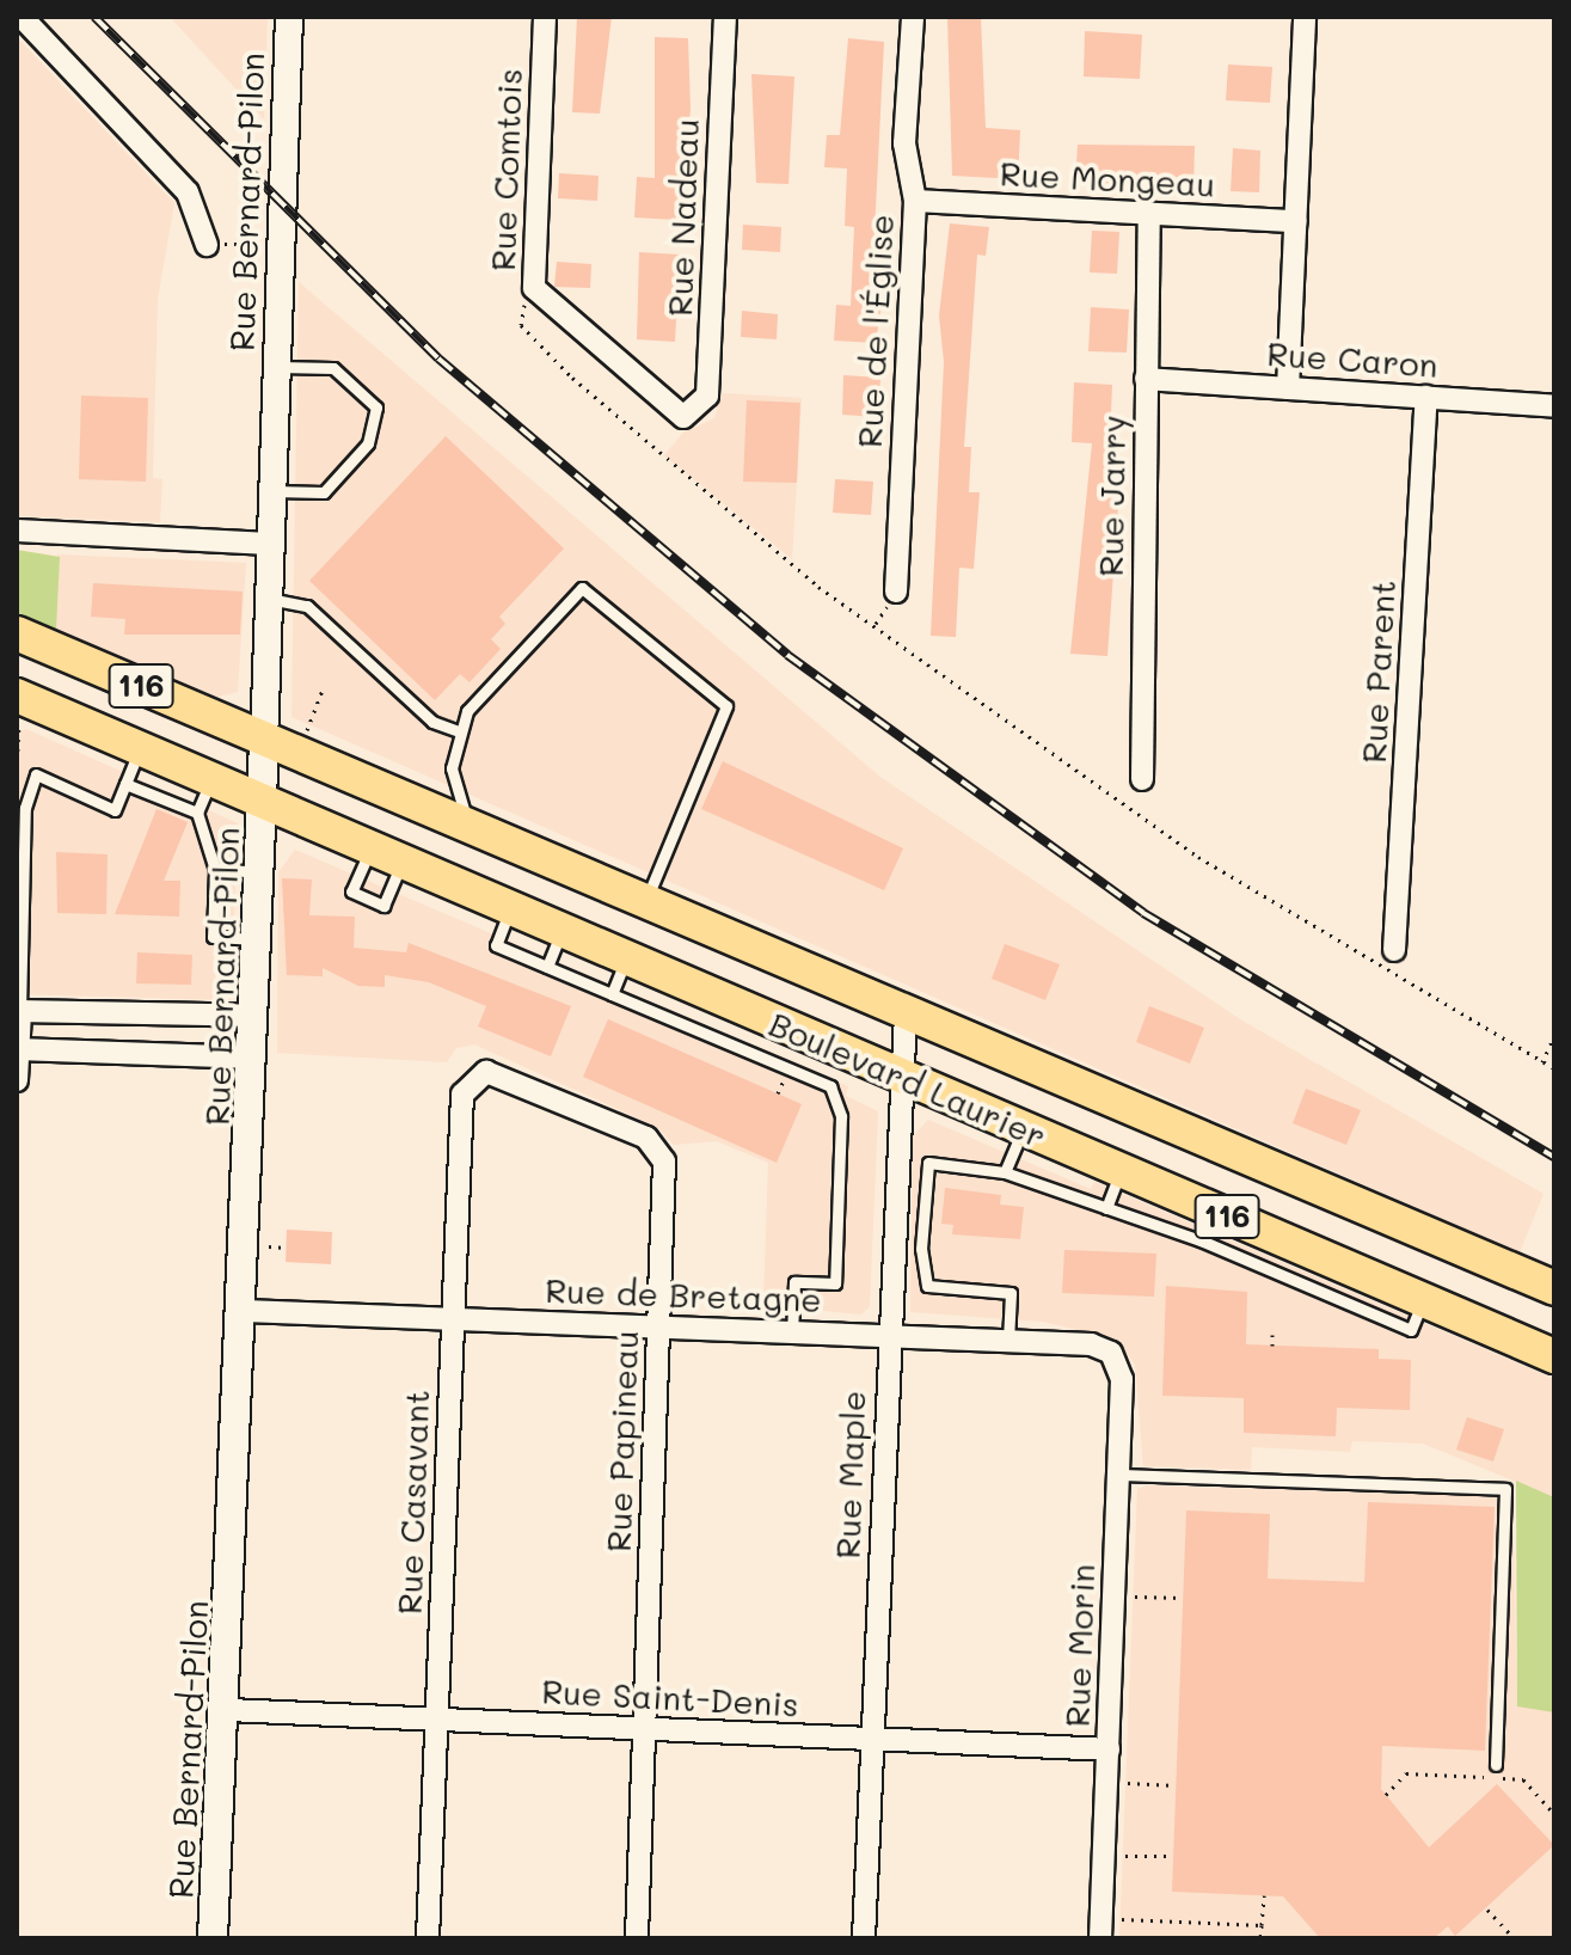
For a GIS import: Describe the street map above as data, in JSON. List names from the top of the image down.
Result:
{
  "streets": {
    "main road": ["Rue Bernard-Pilon", "116", "Boulevard Laurier"],
    "street": [
      "Rue Comtois",
      "Rue Mongeau",
      "Rue Nadeau",
      "Rue de l'Église",
      "Rue Caron",
      "Rue Jarry",
      "Rue Parent",
      "Rue de Bretagne",
      "Rue Papineau",
      "Rue Maple",
      "Rue Casavant",
      "Rue Morin",
      "Rue Saint-Denis"
    ]
  },
  "crossings": [
    ["Rue Comtois", "Rue Nadeau"],
    ["Rue Mongeau", "Rue de l'Église"],
    ["Rue Mongeau", "Rue Jarry"],
    ["Rue Bernard-Pilon", "116"],
    ["Rue Bernard-Pilon", "Boulevard Laurier"],
    ["Rue Bernard-Pilon", "Rue de Bretagne"],
    ["Rue Bernard-Pilon", "Rue Saint-Denis"],
    ["Rue Caron", "Rue Jarry"],
    ["Rue Caron", "Rue Parent"],
    ["116", "Boulevard Laurier"],
    ["Boulevard Laurier", "Rue Maple"],
    ["Rue de Bretagne", "Rue Papineau"],
    ["Rue de Bretagne", "Rue Maple"],
    ["Rue de Bretagne", "Rue Casavant"],
    ["Rue de Bretagne", "Rue Morin"],
    ["Rue Papineau", "Rue Casavant"],
    ["Rue Papineau", "Rue Saint-Denis"],
    ["Rue Maple", "Rue Saint-Denis"],
    ["Rue Casavant", "Rue Saint-Denis"],
    ["Rue Morin", "Rue Saint-Denis"]
  ]
}
